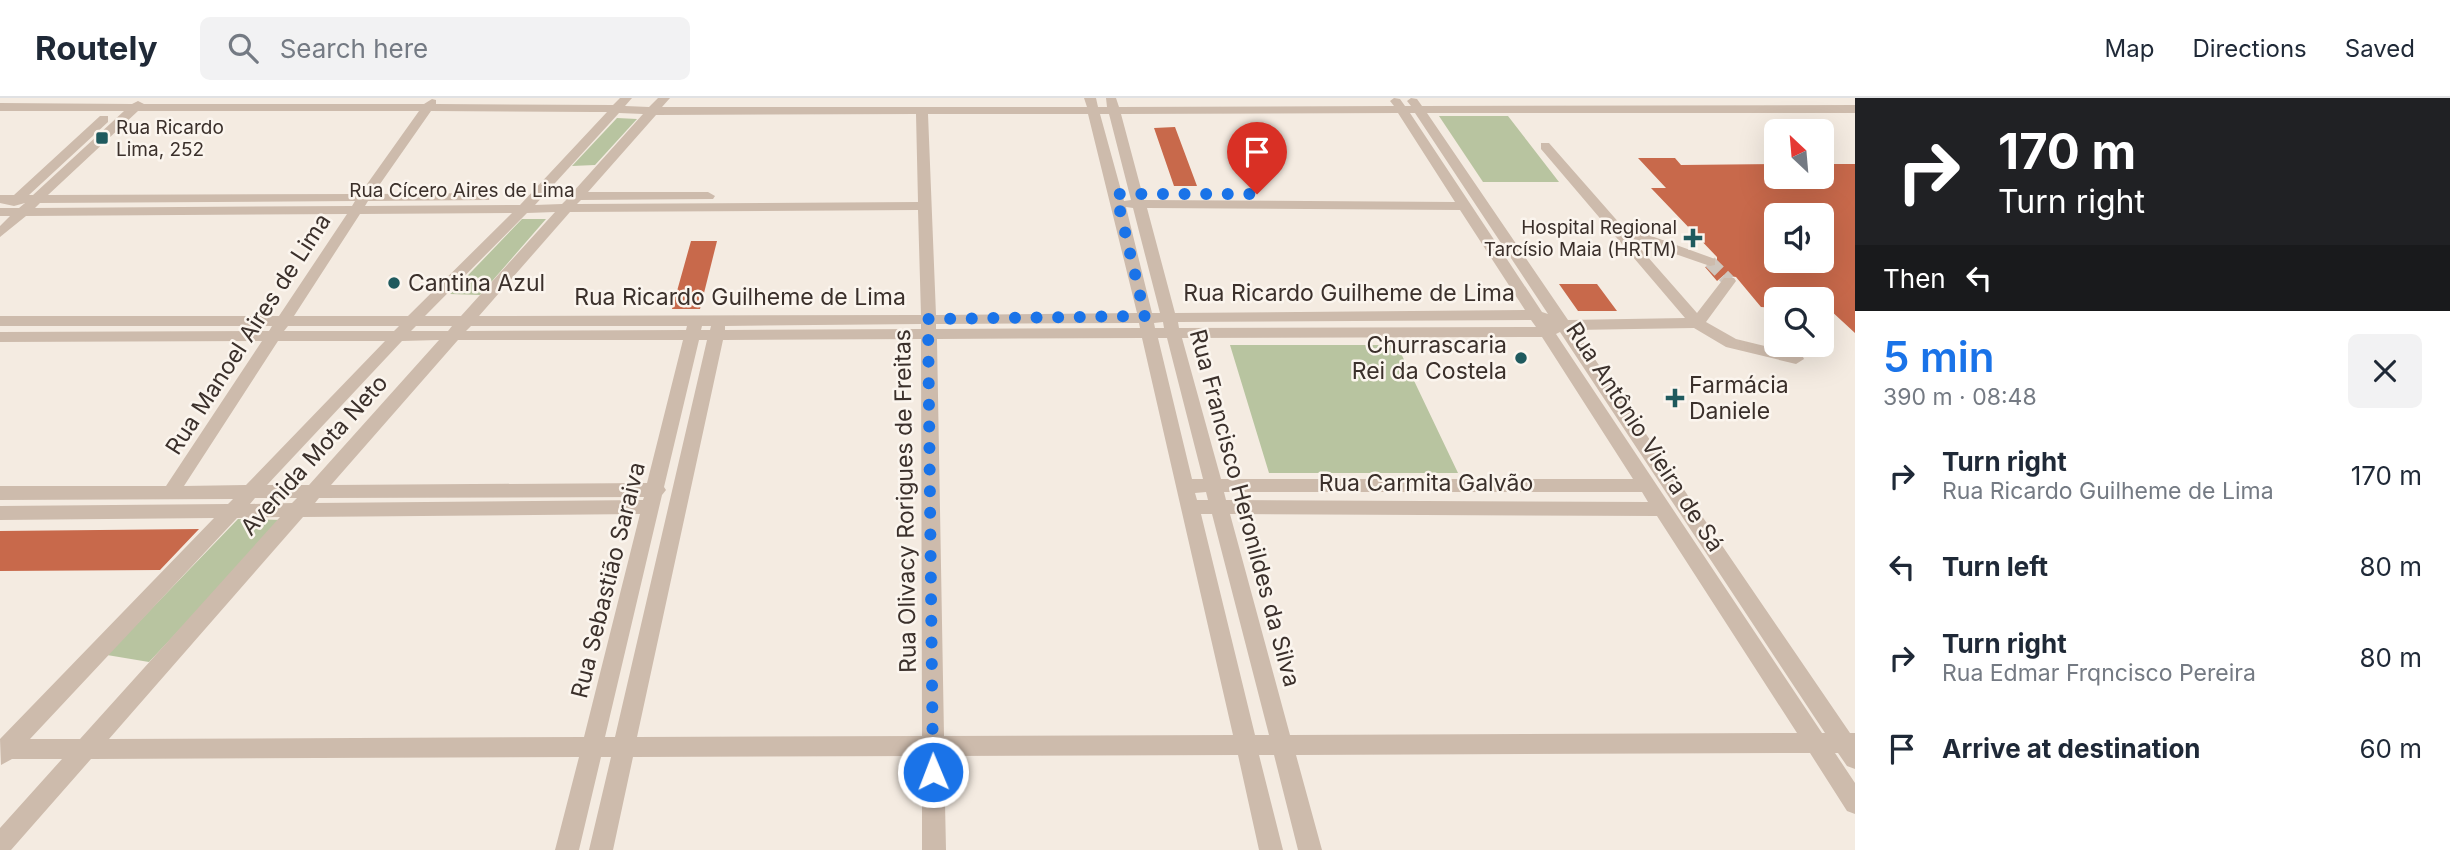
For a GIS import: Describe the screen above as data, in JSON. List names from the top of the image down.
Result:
{
  "streets": {
    "street": [
      "Rua Cícero Aires de Lima",
      "Rua Ricardo Guilheme de Lima",
      "Rua Manoel Aires de Lima",
      "Rua Antônio Vieira de Sá",
      "Avenida Mota Neto",
      "Rua Carmita Galvão",
      "Rua Olivacy Rorigues de Freitas",
      "Rua Francisco Heronildes da Silva",
      "Rua Sebastião Saraiva"
    ]
  },
  "crossings": [
    ["Rua Cícero Aires de Lima", "Rua Manoel Aires de Lima"],
    ["Rua Cícero Aires de Lima", "Avenida Mota Neto"],
    ["Rua Cícero Aires de Lima", "Rua Olivacy Rorigues de Freitas"],
    ["Rua Ricardo Guilheme de Lima", "Rua Manoel Aires de Lima"],
    ["Rua Ricardo Guilheme de Lima", "Rua Antônio Vieira de Sá"],
    ["Rua Ricardo Guilheme de Lima", "Avenida Mota Neto"],
    ["Rua Ricardo Guilheme de Lima", "Rua Olivacy Rorigues de Freitas"],
    ["Rua Ricardo Guilheme de Lima", "Rua Francisco Heronildes da Silva"],
    ["Rua Ricardo Guilheme de Lima", "Rua Sebastião Saraiva"],
    ["Rua Antônio Vieira de Sá", "Rua Carmita Galvão"],
    ["Rua Carmita Galvão", "Rua Francisco Heronildes da Silva"]
  ],
  "places": {
    "transit": ["Rua Ricardo Lima, 252"],
    "health": ["Hospital Regional Tarcísio Maia (HRTM)", "Farmácia Daniele"],
    "other": ["Cantina Azul", "Churrascaria Rei da Costela"]
  },
  "north": "top left",
  "page": {
    "header": "Routely",
    "search": "Search here",
    "nav": ["Map", "Directions", "Saved"],
    "turn": ["170 m", "Turn right"],
    "then": "Then",
    "heading": ["5 min", "390 m · 08:48"],
    "list": [
      {
        "name": "Turn right",
        "note": "Rua Ricardo Guilheme de Lima",
        "value": "170 m"
      },
      {
        "name": "Turn left",
        "value": "80 m"
      },
      {
        "name": "Turn right",
        "note": "Rua Edmar Frqncisco Pereira",
        "value": "80 m"
      },
      {
        "name": "Arrive at destination",
        "value": "60 m"
      }
    ]
  }
}
